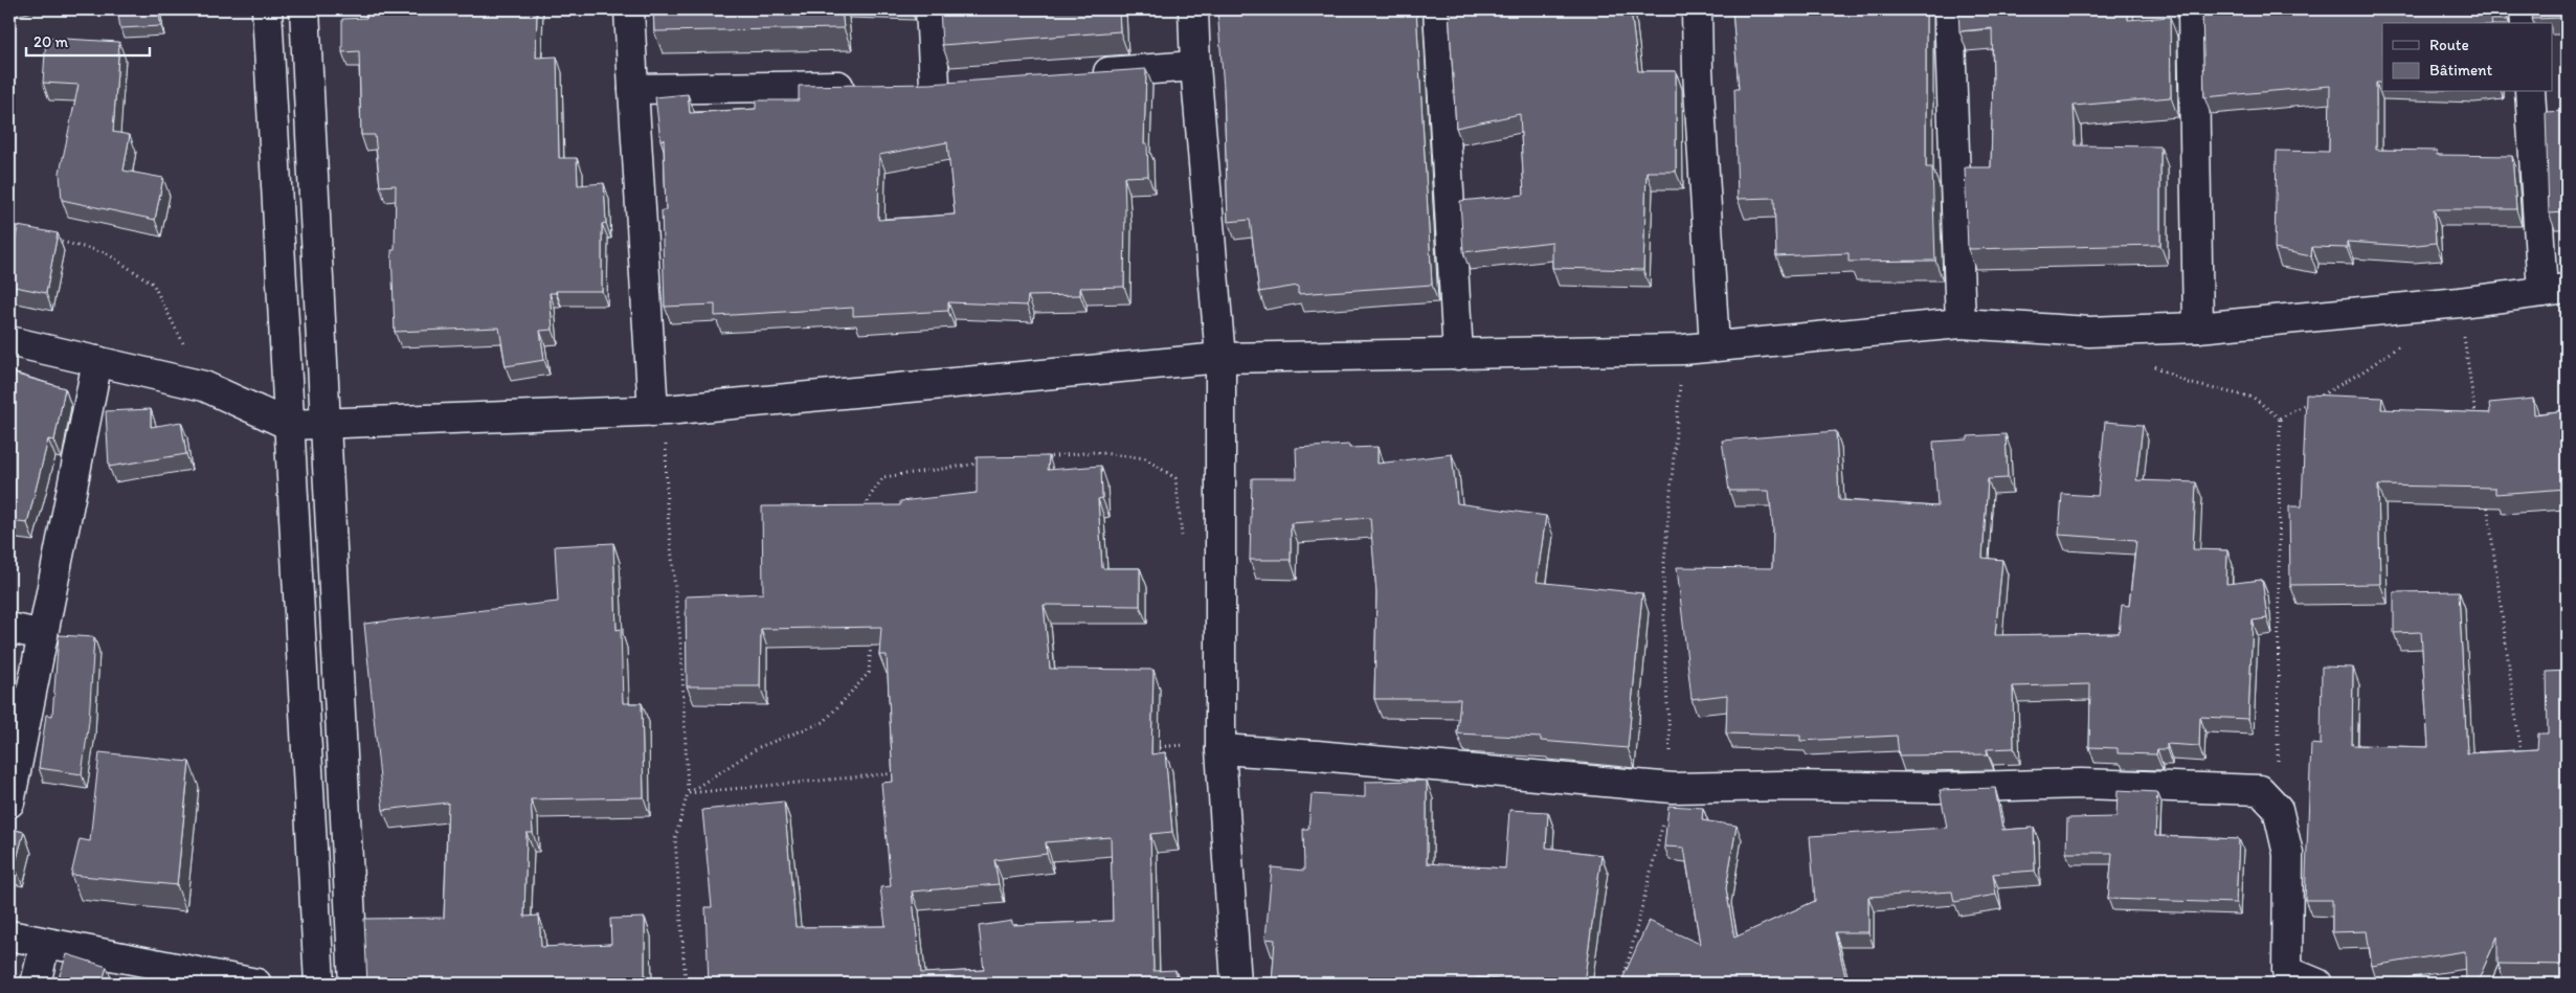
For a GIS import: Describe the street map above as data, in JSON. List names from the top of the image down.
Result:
{
  "legend": ["Route", "Bâtiment"],
  "scale_bar": "20 m"
}
